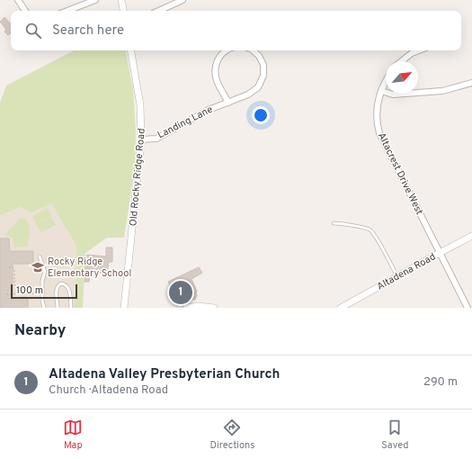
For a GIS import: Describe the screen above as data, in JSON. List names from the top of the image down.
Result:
{
  "streets": {
    "street": [
      "Landing Lane",
      "Altacrest Drive West",
      "Old Rocky Ridge Road",
      "Altadena Road"
    ]
  },
  "crossings": [
    ["Landing Lane", "Old Rocky Ridge Road"],
    ["Altacrest Drive West", "Altadena Road"]
  ],
  "places": {
    "school or university": ["Rocky Ridge Elementary School"]
  },
  "scale_bar": "100 m",
  "north": "top right",
  "page": {
    "search": "Search here",
    "pins": "1",
    "scale": "100 m",
    "heading": "Nearby",
    "list": [
      {
        "mark": "1",
        "name": "Altadena Valley Presbyterian Church",
        "note": "Church · Altadena Road",
        "value": "290 m"
      }
    ],
    "nav": ["Map", "Directions", "Saved"]
  }
}
